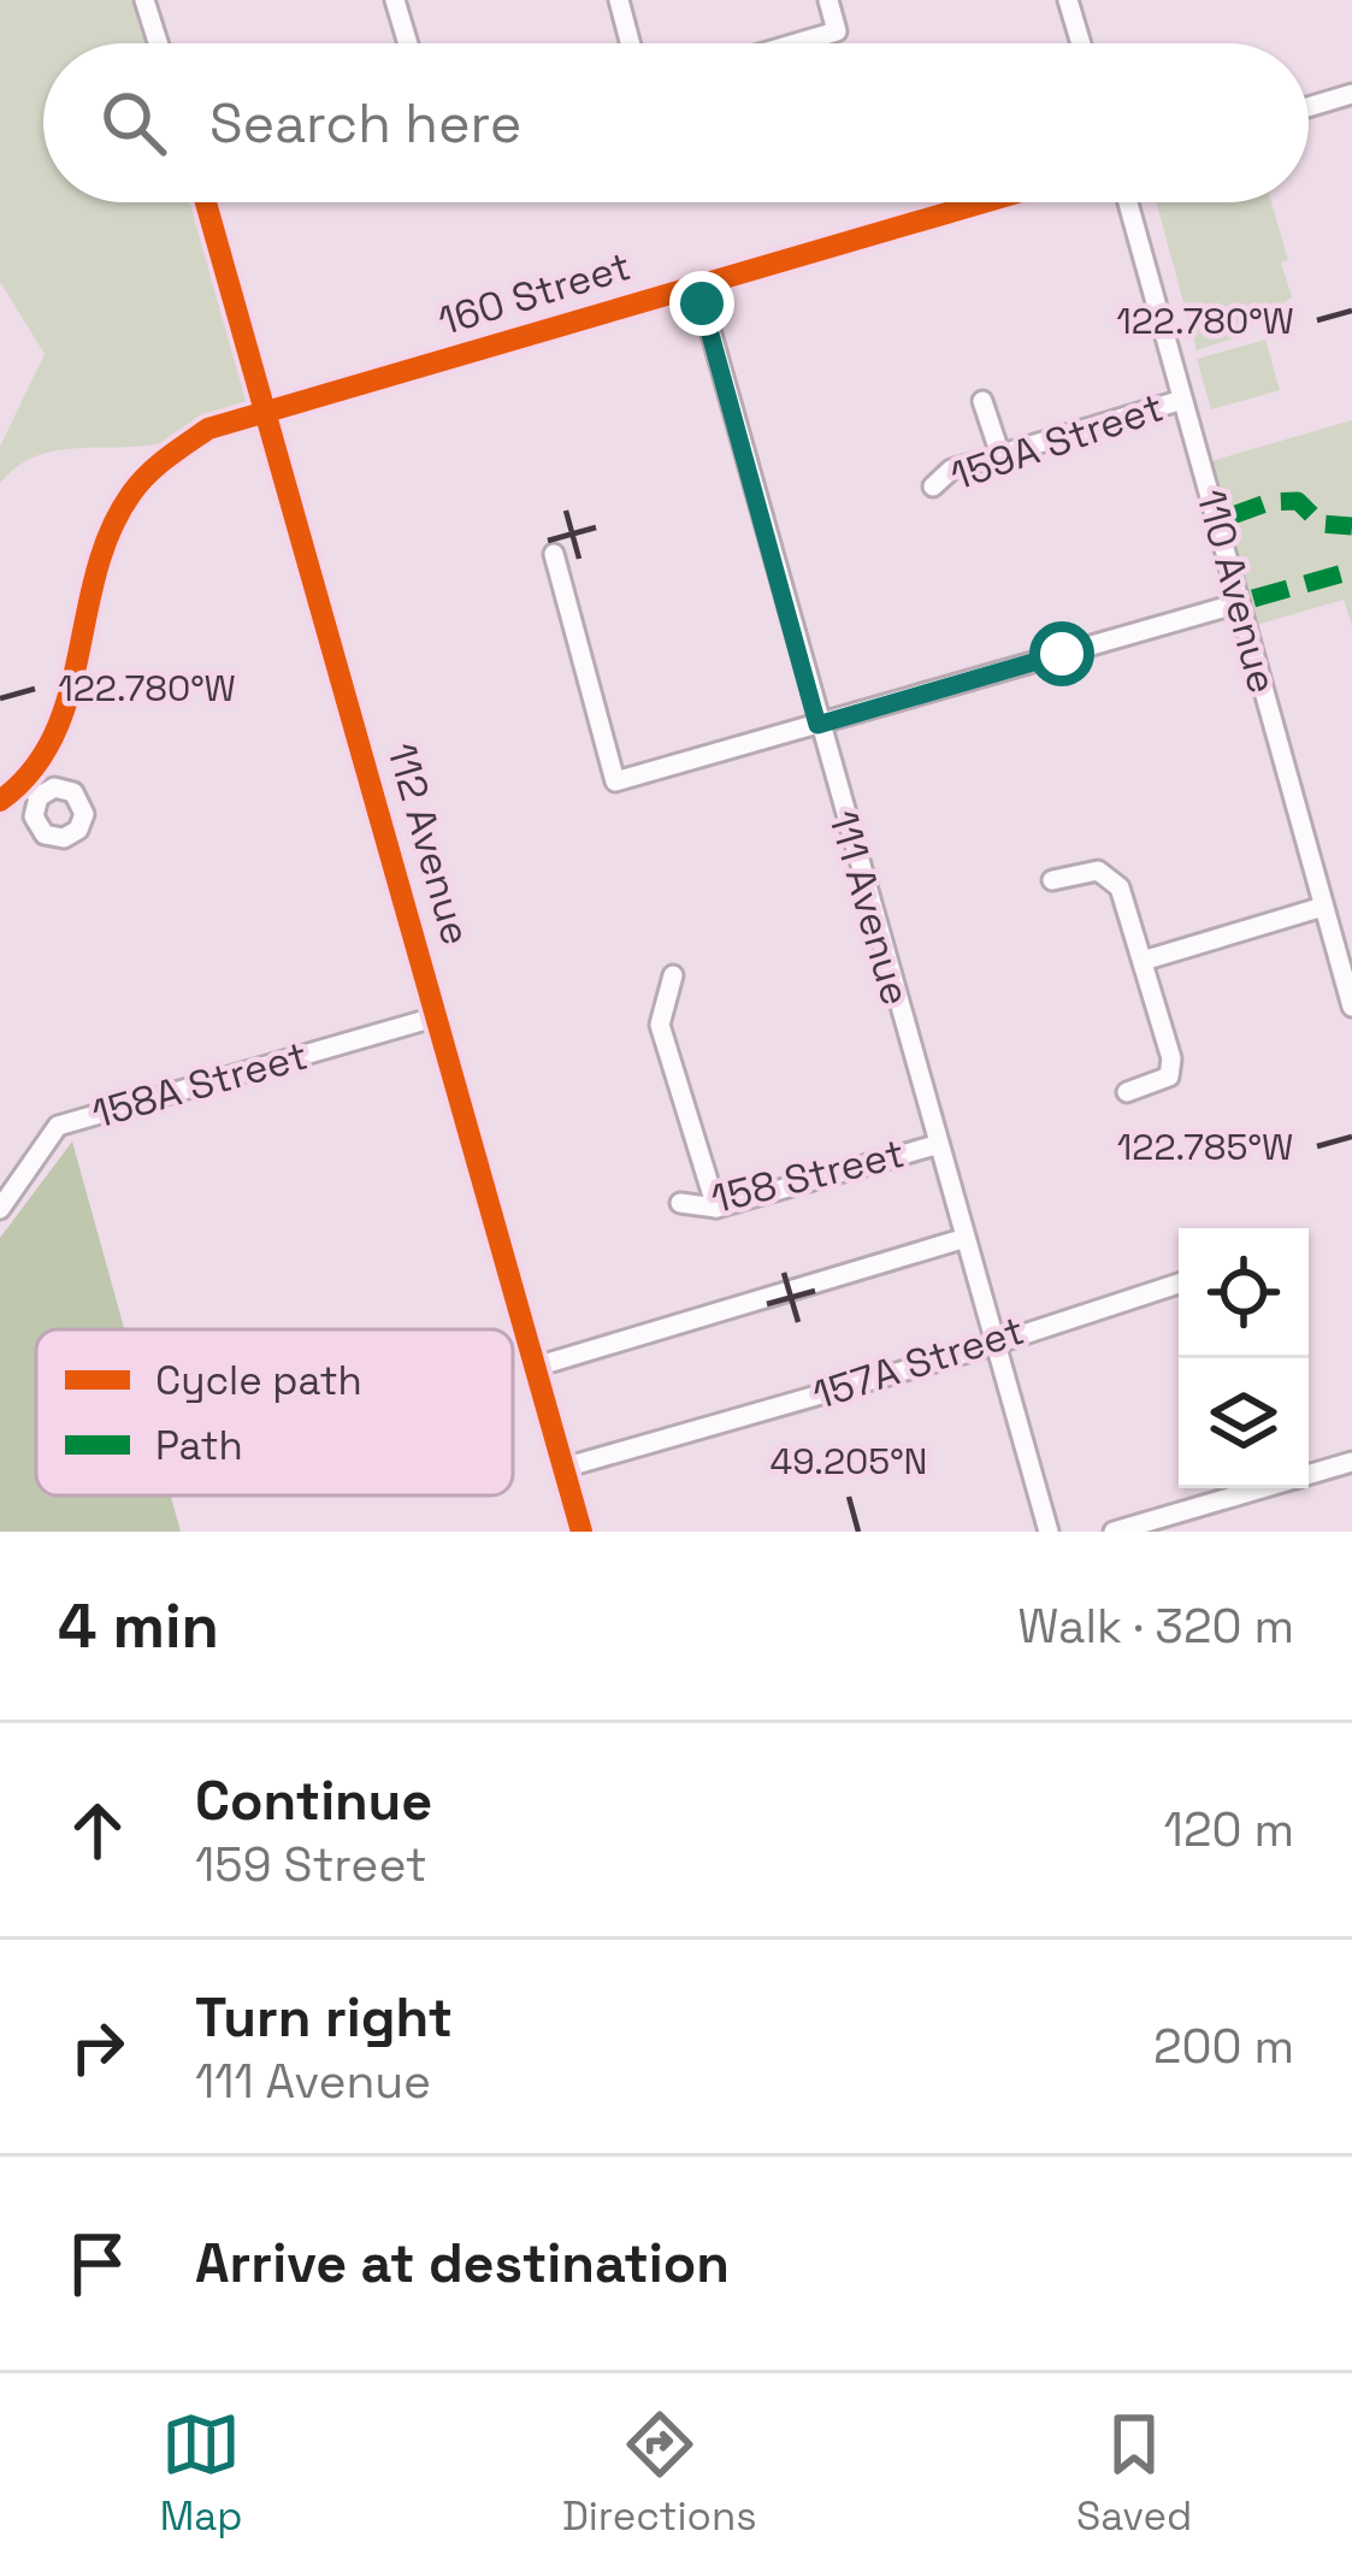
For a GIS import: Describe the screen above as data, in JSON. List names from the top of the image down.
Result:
{
  "streets": {
    "street": [
      "160 Street",
      "159A Street",
      "110 Avenue",
      "112 Avenue",
      "111 Avenue",
      "158A Street",
      "158 Street",
      "157A Street"
    ]
  },
  "crossings": [
    ["160 Street", "112 Avenue"],
    ["160 Street", "111 Avenue"],
    ["159A Street", "110 Avenue"],
    ["112 Avenue", "158A Street"],
    ["112 Avenue", "157A Street"],
    ["111 Avenue", "158 Street"],
    ["111 Avenue", "157A Street"]
  ],
  "legend": ["Cycle path", "Path"],
  "page": {
    "search": "Search here",
    "heading": ["4 min", "Walk · 320 m"],
    "list": [
      ["Continue", "159 Street", "120 m"],
      ["Turn right", "111 Avenue", "200 m"],
      "Arrive at destination"
    ],
    "nav": ["Map", "Directions", "Saved"]
  },
  "coordinates": ["122.780°W", "122.785°W", "49.205°N"]
}
